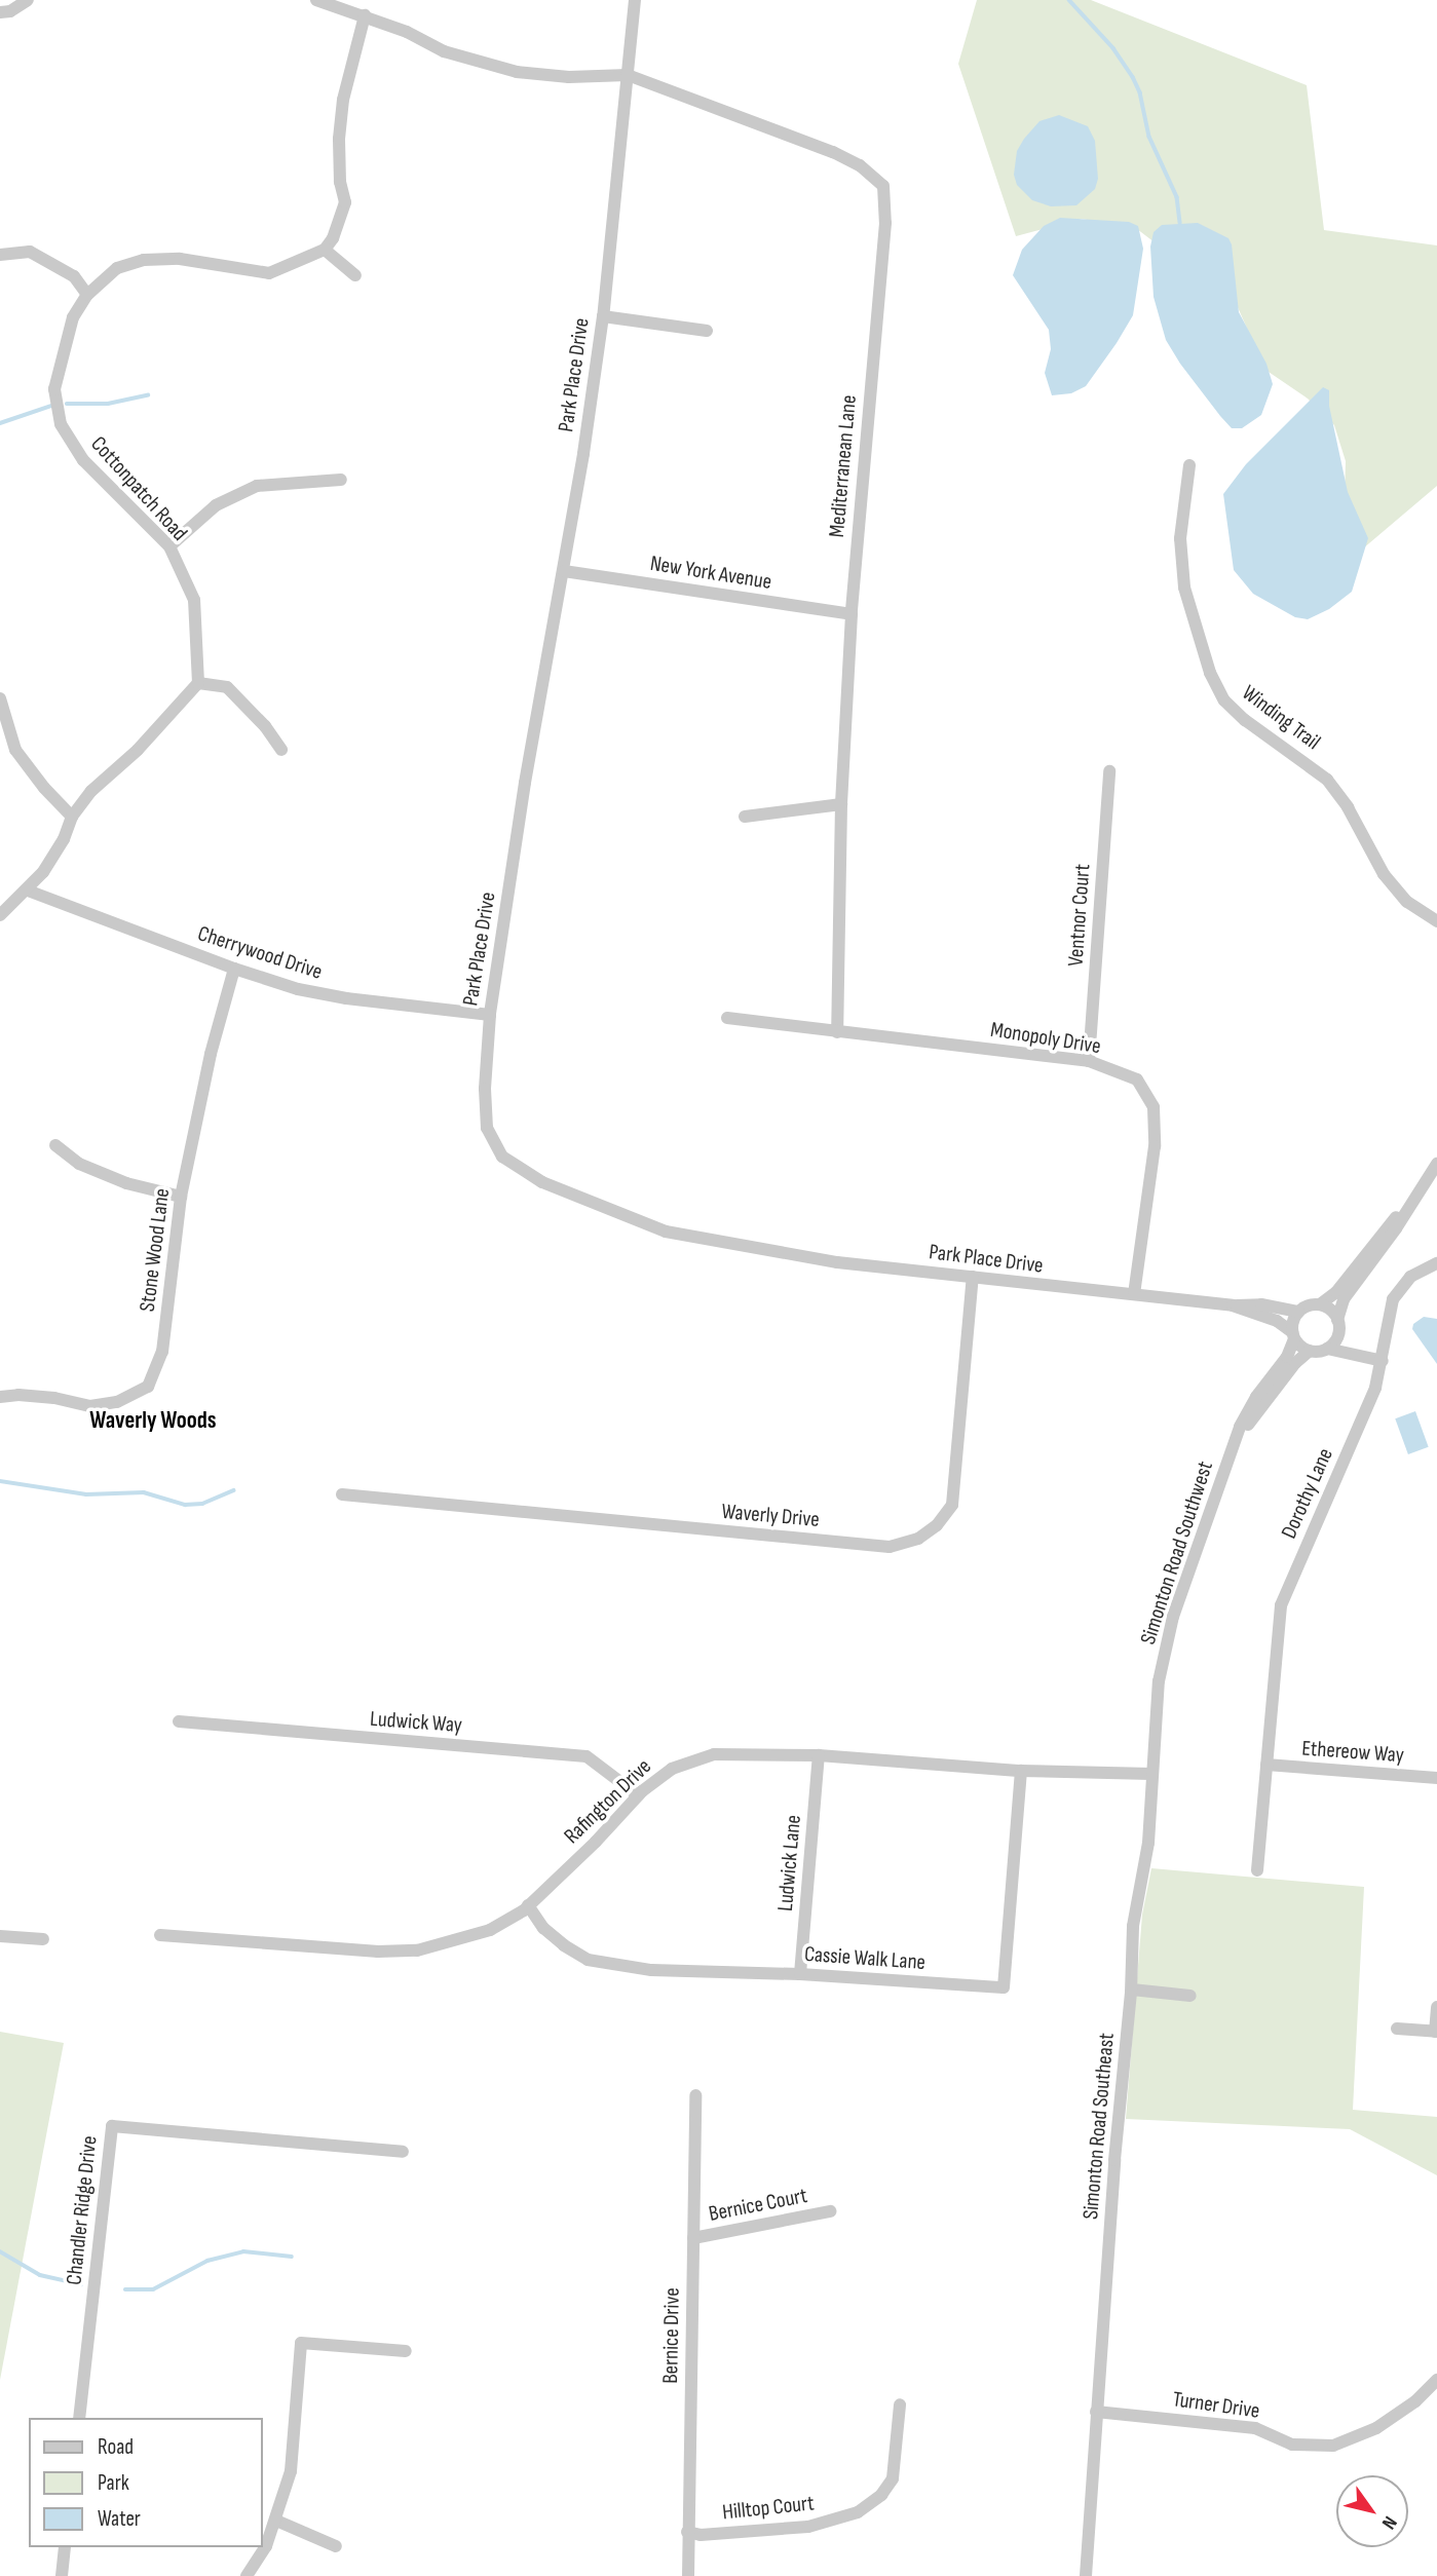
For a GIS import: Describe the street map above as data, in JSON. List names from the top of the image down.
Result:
{
  "streets": {
    "street": [
      "Park Place Drive",
      "Mediterranean Lane",
      "Cottonpatch Road",
      "New York Avenue",
      "Winding Trail",
      "Ventnor Court",
      "Cherrywood Drive",
      "Monopoly Drive",
      "Stone Wood Lane",
      "Dorothy Lane",
      "Waverly Drive",
      "Simonton Road Southwest",
      "Ludwick Way",
      "Ethereow Way",
      "Rafington Drive",
      "Ludwick Lane",
      "Cassie Walk Lane",
      "Simonton Road Southeast",
      "Bernice Court",
      "Chandler Ridge Drive",
      "Bernice Drive",
      "Turner Drive",
      "Hilltop Court"
    ]
  },
  "crossings": [
    ["Park Place Drive", "Mediterranean Lane"],
    ["Park Place Drive", "New York Avenue"],
    ["Park Place Drive", "Cherrywood Drive"],
    ["Park Place Drive", "Monopoly Drive"],
    ["Park Place Drive", "Waverly Drive"],
    ["Park Place Drive", "Simonton Road Southwest"],
    ["Mediterranean Lane", "New York Avenue"],
    ["Mediterranean Lane", "Monopoly Drive"],
    ["Ventnor Court", "Monopoly Drive"],
    ["Cherrywood Drive", "Stone Wood Lane"],
    ["Dorothy Lane", "Ethereow Way"],
    ["Simonton Road Southwest", "Simonton Road Southeast"],
    ["Ludwick Way", "Rafington Drive"],
    ["Rafington Drive", "Ludwick Lane"],
    ["Rafington Drive", "Cassie Walk Lane"],
    ["Rafington Drive", "Simonton Road Southeast"],
    ["Ludwick Lane", "Cassie Walk Lane"],
    ["Simonton Road Southeast", "Turner Drive"],
    ["Bernice Court", "Bernice Drive"],
    ["Bernice Drive", "Hilltop Court"]
  ],
  "districts": ["Waverly Woods"],
  "legend": ["Road", "Park", "Water"],
  "north": "bottom right"
}
